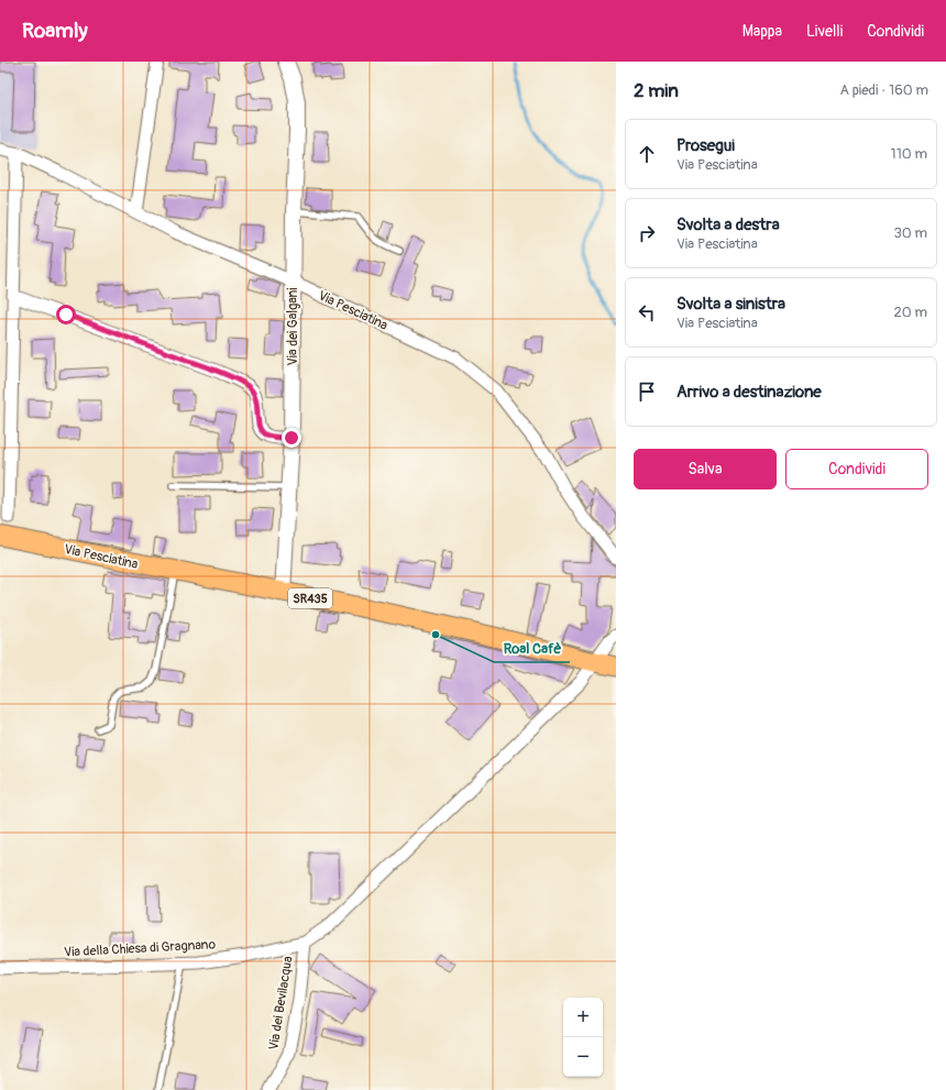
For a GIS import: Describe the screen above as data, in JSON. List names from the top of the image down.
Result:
{
  "streets": {
    "main road": ["Via Pesciatina", "SR435"],
    "street": ["Via dei Galgani", "Via della Chiesa di Gragnano", "Via dei Bevilacqua"]
  },
  "crossings": [
    ["Via Pesciatina", "Via dei Galgani"],
    ["Via della Chiesa di Gragnano", "Via dei Bevilacqua"]
  ],
  "places": ["Roal Cafè"],
  "page": {
    "header": "Roamly",
    "nav": ["Mappa", "Livelli", "Condividi"],
    "heading": ["2 min", "A piedi · 160 m"],
    "list": [
      ["Prosegui", "Via Pesciatina", "110 m"],
      ["Svolta a destra", "Via Pesciatina", "30 m"],
      ["Svolta a sinistra", "Via Pesciatina", "20 m"],
      "Arrivo a destinazione"
    ],
    "buttons": ["Salva", "Condividi"],
    "map_buttons": ["+", "−"]
  }
}
